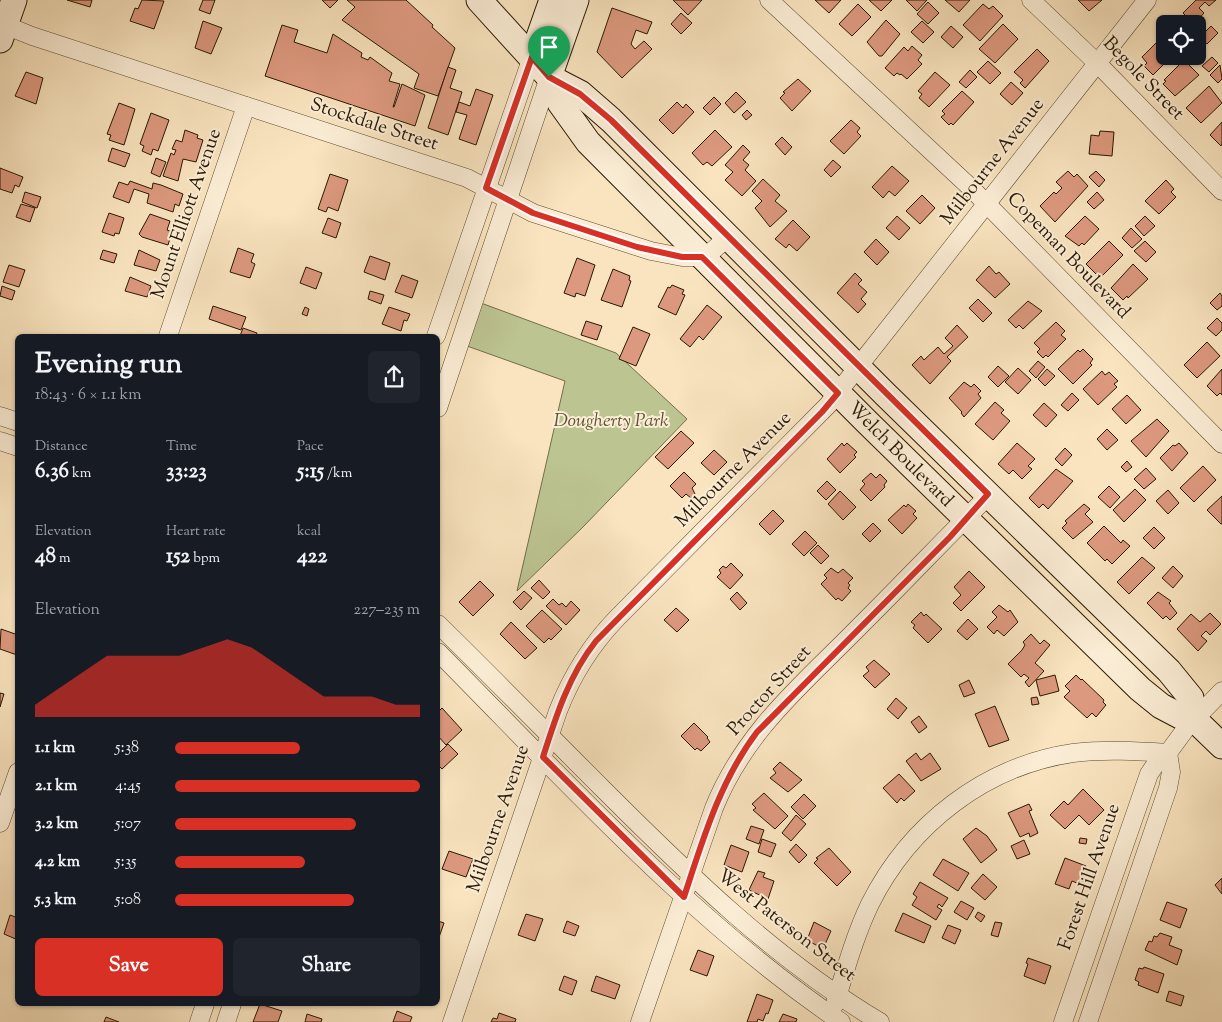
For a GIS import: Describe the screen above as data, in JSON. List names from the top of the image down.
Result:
{
  "streets": {
    "main road": ["Welch Boulevard"],
    "street": [
      "Begole Street",
      "Stockdale Street",
      "Milbourne Avenue",
      "Mount Elliott Avenue",
      "Copeman Boulevard",
      "Proctor Street",
      "Forest Hill Avenue",
      "West Paterson Street"
    ]
  },
  "crossings": [
    ["Begole Street", "Milbourne Avenue"],
    ["Stockdale Street", "Mount Elliott Avenue"],
    ["Stockdale Street", "Welch Boulevard"],
    ["Milbourne Avenue", "Copeman Boulevard"],
    ["Milbourne Avenue", "Welch Boulevard"],
    ["Milbourne Avenue", "West Paterson Street"],
    ["Welch Boulevard", "Proctor Street"],
    ["Welch Boulevard", "Forest Hill Avenue"],
    ["Proctor Street", "West Paterson Street"]
  ],
  "parks": ["Dougherty Park"],
  "page": {
    "heading": ["Evening run", "18:43 · 6 × 1.1 km"],
    "stats": [
      ["Distance", "6.36 km"],
      ["Time", "33:23"],
      ["Pace", "5:15 /km"],
      ["Elevation", "48 m"],
      ["Heart rate", "152 bpm"],
      ["kcal", "422"]
    ],
    "chart": ["Elevation", "227–235 m"],
    "list": [
      {
        "name": "1.1 km",
        "note": "5:38"
      },
      {
        "name": "2.1 km",
        "note": "4:45"
      },
      {
        "name": "3.2 km",
        "note": "5:07"
      },
      {
        "name": "4.2 km",
        "note": "5:35"
      },
      {
        "name": "5.3 km",
        "note": "5:08"
      }
    ],
    "buttons": ["Save", "Share"]
  }
}
